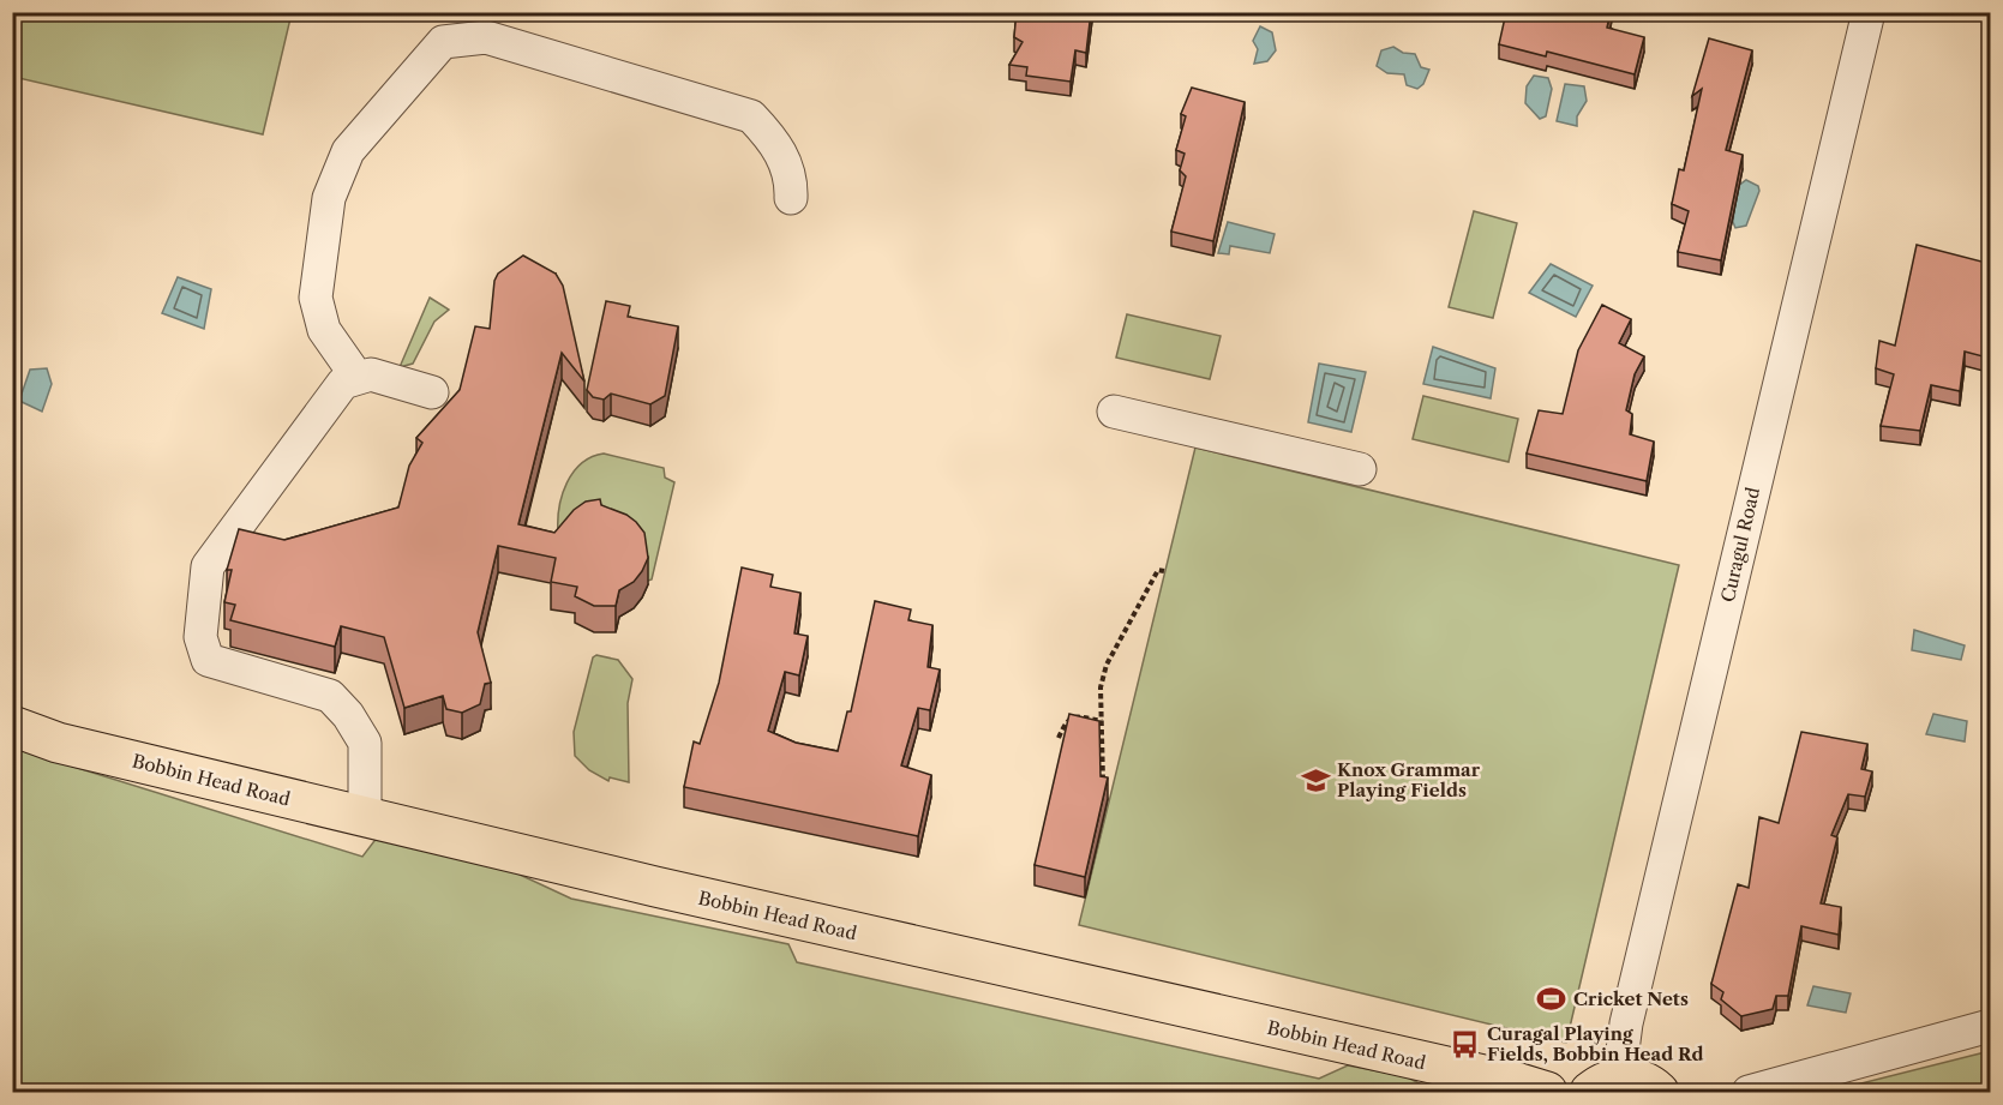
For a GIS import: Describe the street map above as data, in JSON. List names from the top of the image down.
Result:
{
  "streets": {
    "main road": ["Bobbin Head Road"],
    "street": ["Curagul Road"]
  },
  "places": {
    "school or university": ["Knox Grammar Playing Fields"],
    "sports": ["Cricket Nets"],
    "bus stop": ["Curagal Playing Fields, Bobbin Head Rd"]
  }
}
